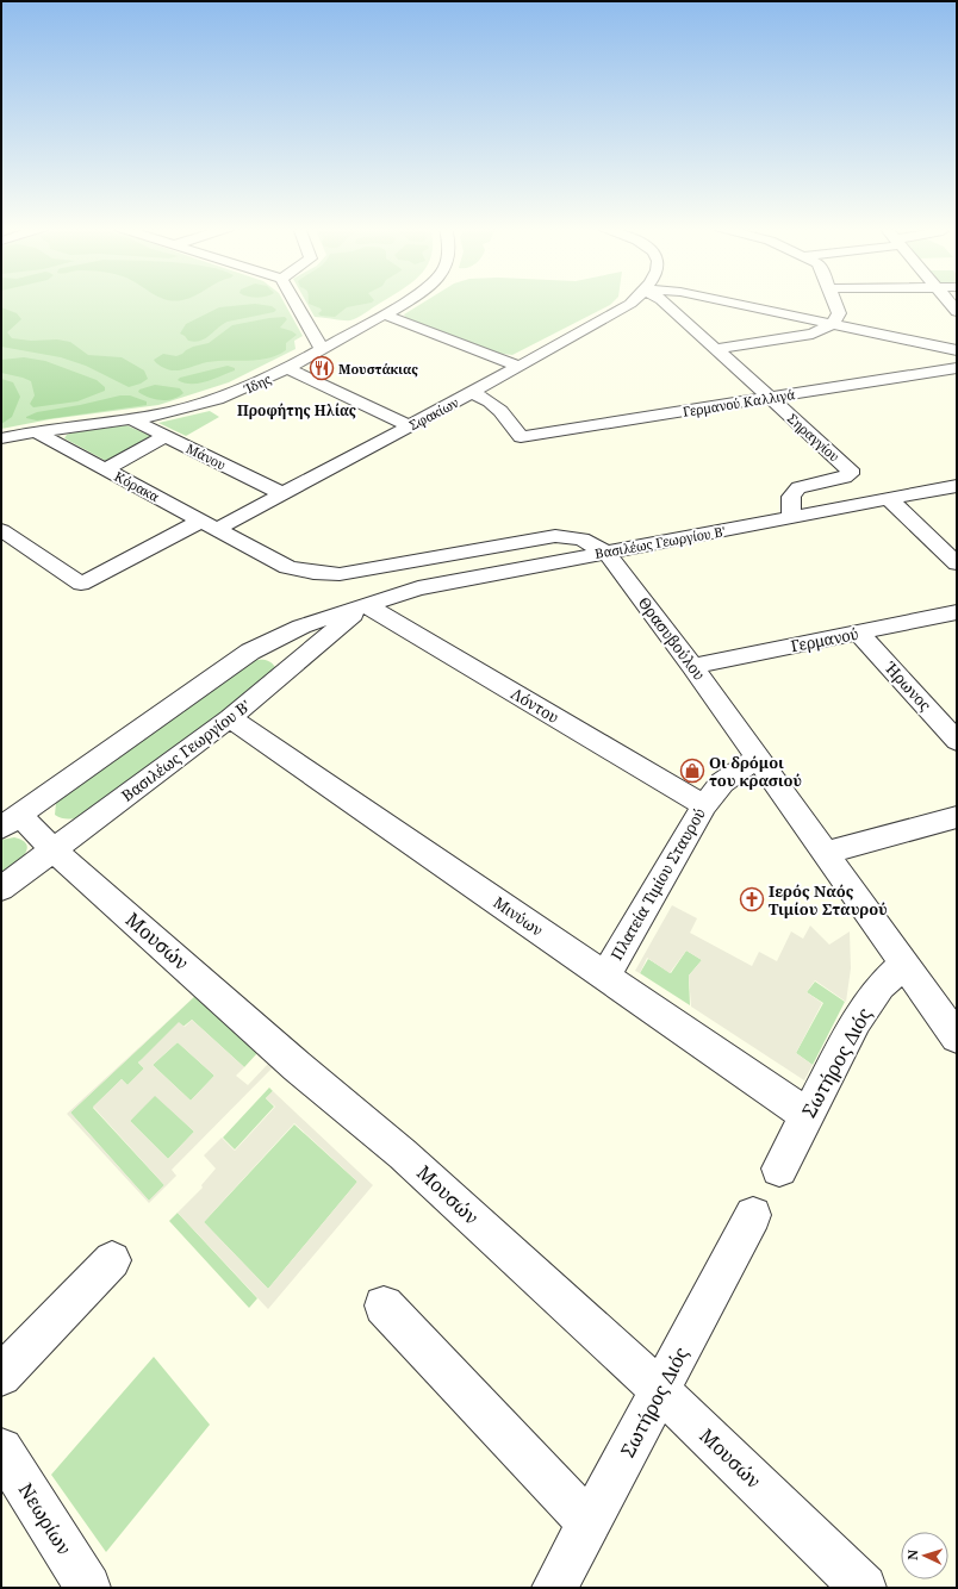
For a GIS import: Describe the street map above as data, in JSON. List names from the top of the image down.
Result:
{
  "streets": {
    "street": [
      "Ίδης",
      "Γερμανού Καλλιγά",
      "Σφακίων",
      "Σηραγγίου",
      "Μάνου",
      "Κόρακα",
      "Βασιλέως Γεωργίου Β'",
      "Θρασυβούλου",
      "Γερμανού",
      "Ήρωνος",
      "Λόντου",
      "Πλατεία Τιμίου Σταυρού",
      "Μινύων",
      "Μουσών",
      "Σωτήρος Διός",
      "Νεωρίων"
    ]
  },
  "crossings": [
    ["Ίδης", "Μάνου"],
    ["Ίδης", "Κόρακα"],
    ["Γερμανού Καλλιγά", "Σφακίων"],
    ["Γερμανού Καλλιγά", "Σηραγγίου"],
    ["Σφακίων", "Μάνου"],
    ["Σφακίων", "Κόρακα"],
    ["Σηραγγίου", "Βασιλέως Γεωργίου Β'"],
    ["Κόρακα", "Θρασυβούλου"],
    ["Βασιλέως Γεωργίου Β'", "Θρασυβούλου"],
    ["Βασιλέως Γεωργίου Β'", "Λόντου"],
    ["Βασιλέως Γεωργίου Β'", "Μινύων"],
    ["Βασιλέως Γεωργίου Β'", "Μουσών"],
    ["Θρασυβούλου", "Γερμανού"],
    ["Θρασυβούλου", "Πλατεία Τιμίου Σταυρού"],
    ["Θρασυβούλου", "Σωτήρος Διός"],
    ["Γερμανού", "Ήρωνος"],
    ["Λόντου", "Πλατεία Τιμίου Σταυρού"],
    ["Πλατεία Τιμίου Σταυρού", "Μινύων"],
    ["Μινύων", "Σωτήρος Διός"],
    ["Μουσών", "Σωτήρος Διός"]
  ],
  "districts": ["Προφήτης Ηλίας"],
  "places": {
    "restaurant": ["Μουστάκιας"],
    "shop": ["Οι δρόμοι του κρασιού"],
    "church": ["Ιερός Ναός Τιμίου Σταυρού"]
  },
  "north": "left"
}
